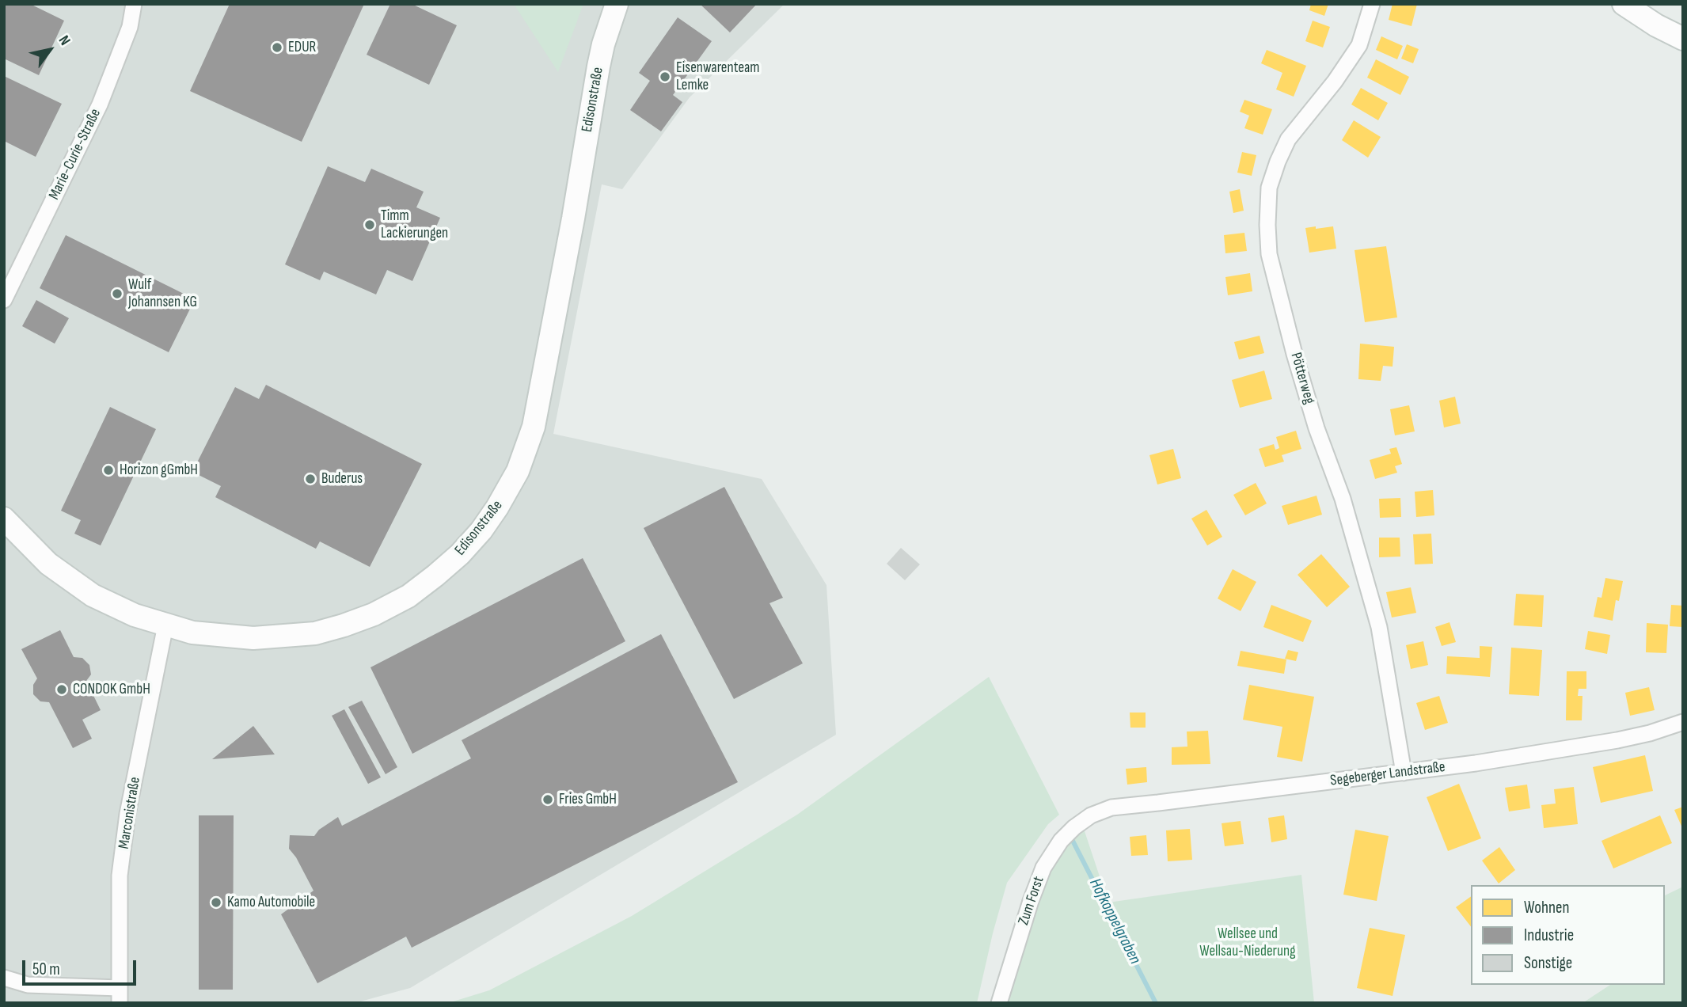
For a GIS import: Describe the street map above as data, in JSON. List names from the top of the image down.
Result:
{
  "streets": {
    "street": [
      "Edisonstraße",
      "Marie-Curie-Straße",
      "Pötterweg",
      "Segeberger Landstraße",
      "Marconistraße",
      "Zum Forst"
    ]
  },
  "crossings": [
    ["Edisonstraße", "Marconistraße"],
    ["Pötterweg", "Segeberger Landstraße"],
    ["Segeberger Landstraße", "Zum Forst"]
  ],
  "water": ["Hofkoppelgraben"],
  "parks": ["Wellsee und Wellsau-Niederung"],
  "places": [
    "EDUR",
    "Eisenwarenteam Lemke",
    "Timm Lackierungen",
    "Wulf Johannsen KG",
    "Horizon gGmbH",
    "Buderus",
    "CONDOK GmbH",
    "Fries GmbH",
    "Kamo Automobile"
  ],
  "legend": ["Wohnen", "Industrie", "Sonstige"],
  "scale_bar": "50 m",
  "north": "top right"
}
